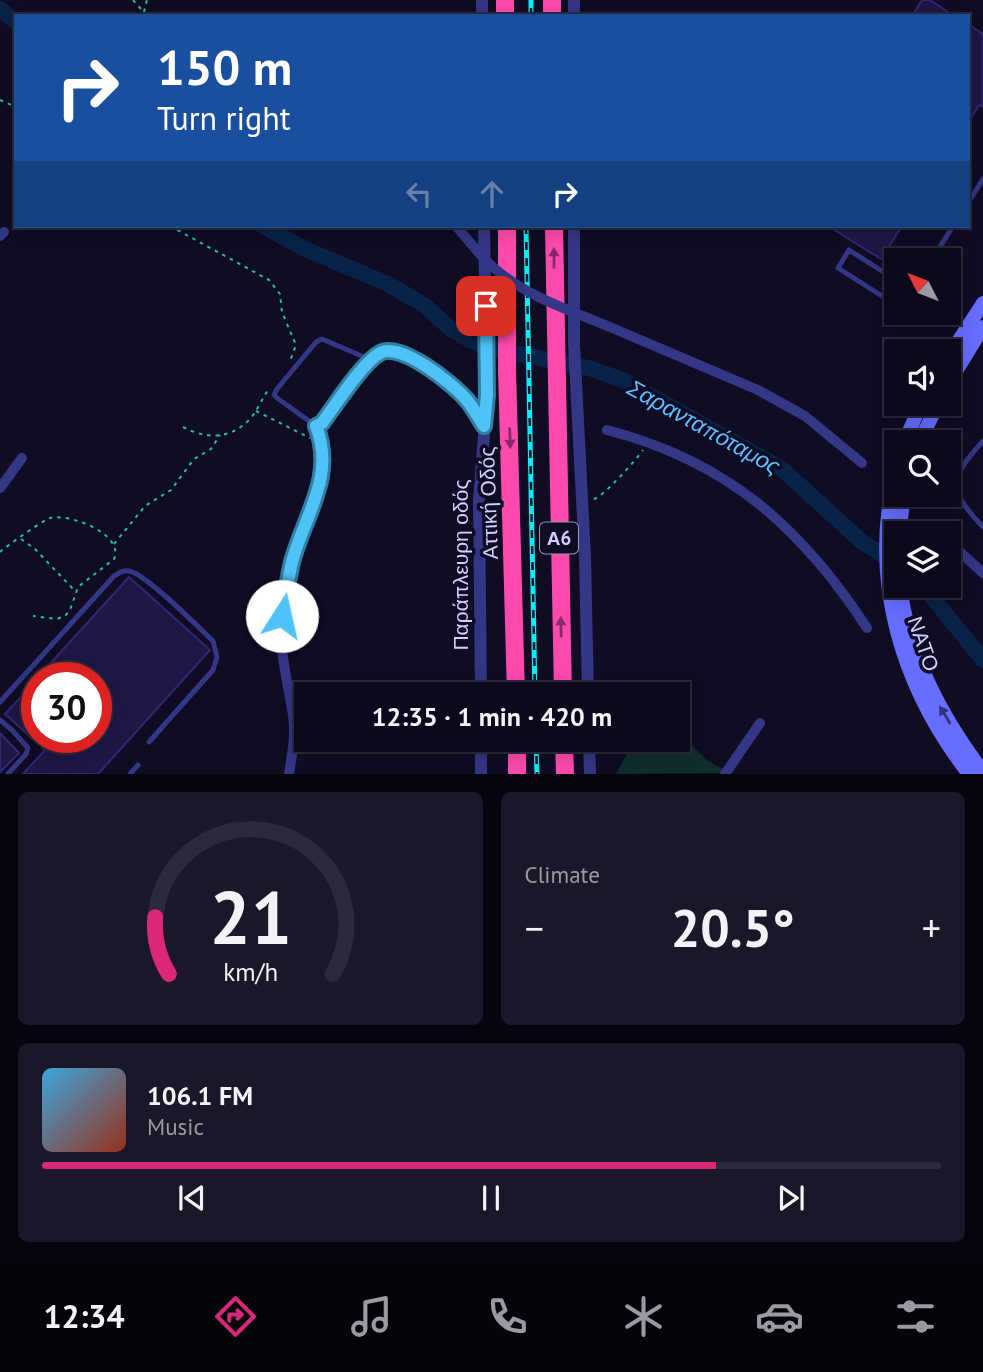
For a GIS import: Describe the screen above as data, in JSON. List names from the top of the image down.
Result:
{
  "streets": {
    "highway": ["Αττική Οδός", "Α6"],
    "main road": ["ΝΑΤΟ"],
    "street": ["Παράπλευρη οδός"]
  },
  "water": ["Σαρανταπόταμος"],
  "north": "top left",
  "page": {
    "turn": ["150 m", "Turn right"],
    "limit": "30",
    "trip": "12:35 · 1 min · 420 m",
    "tile": "Climate",
    "heat": ["−", "20.5°", "+"],
    "song": ["106.1 FM", "Music"],
    "tabs": "12:34",
    "gauge": ["21", "km/h"]
  }
}
